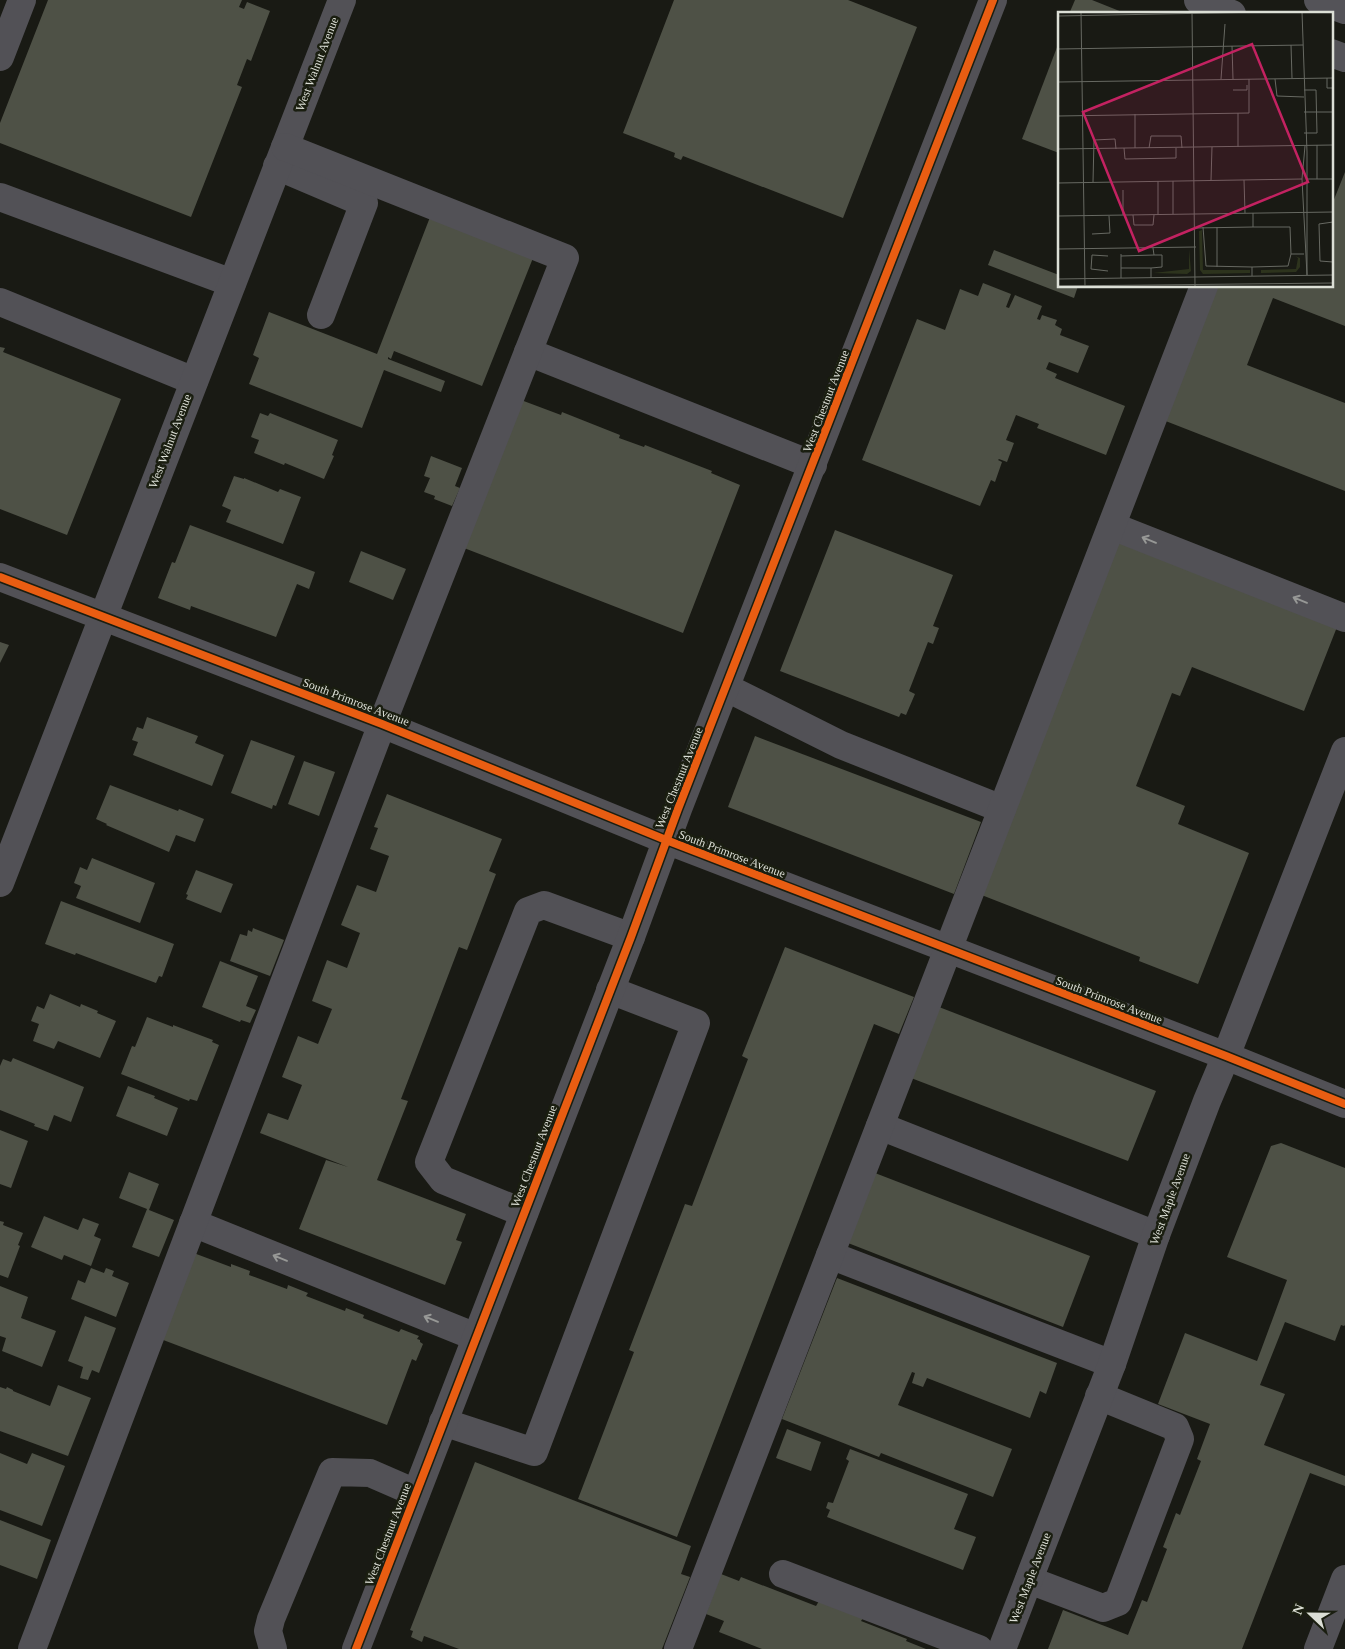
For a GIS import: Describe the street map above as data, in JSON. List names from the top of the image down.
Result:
{
  "streets": {
    "street": [
      "West Walnut Avenue",
      "West Chestnut Avenue",
      "South Primrose Avenue",
      "West Maple Avenue"
    ]
  },
  "crossings": [
    ["West Walnut Avenue", "South Primrose Avenue"],
    ["West Chestnut Avenue", "South Primrose Avenue"],
    ["South Primrose Avenue", "West Maple Avenue"]
  ],
  "north": "left"
}
